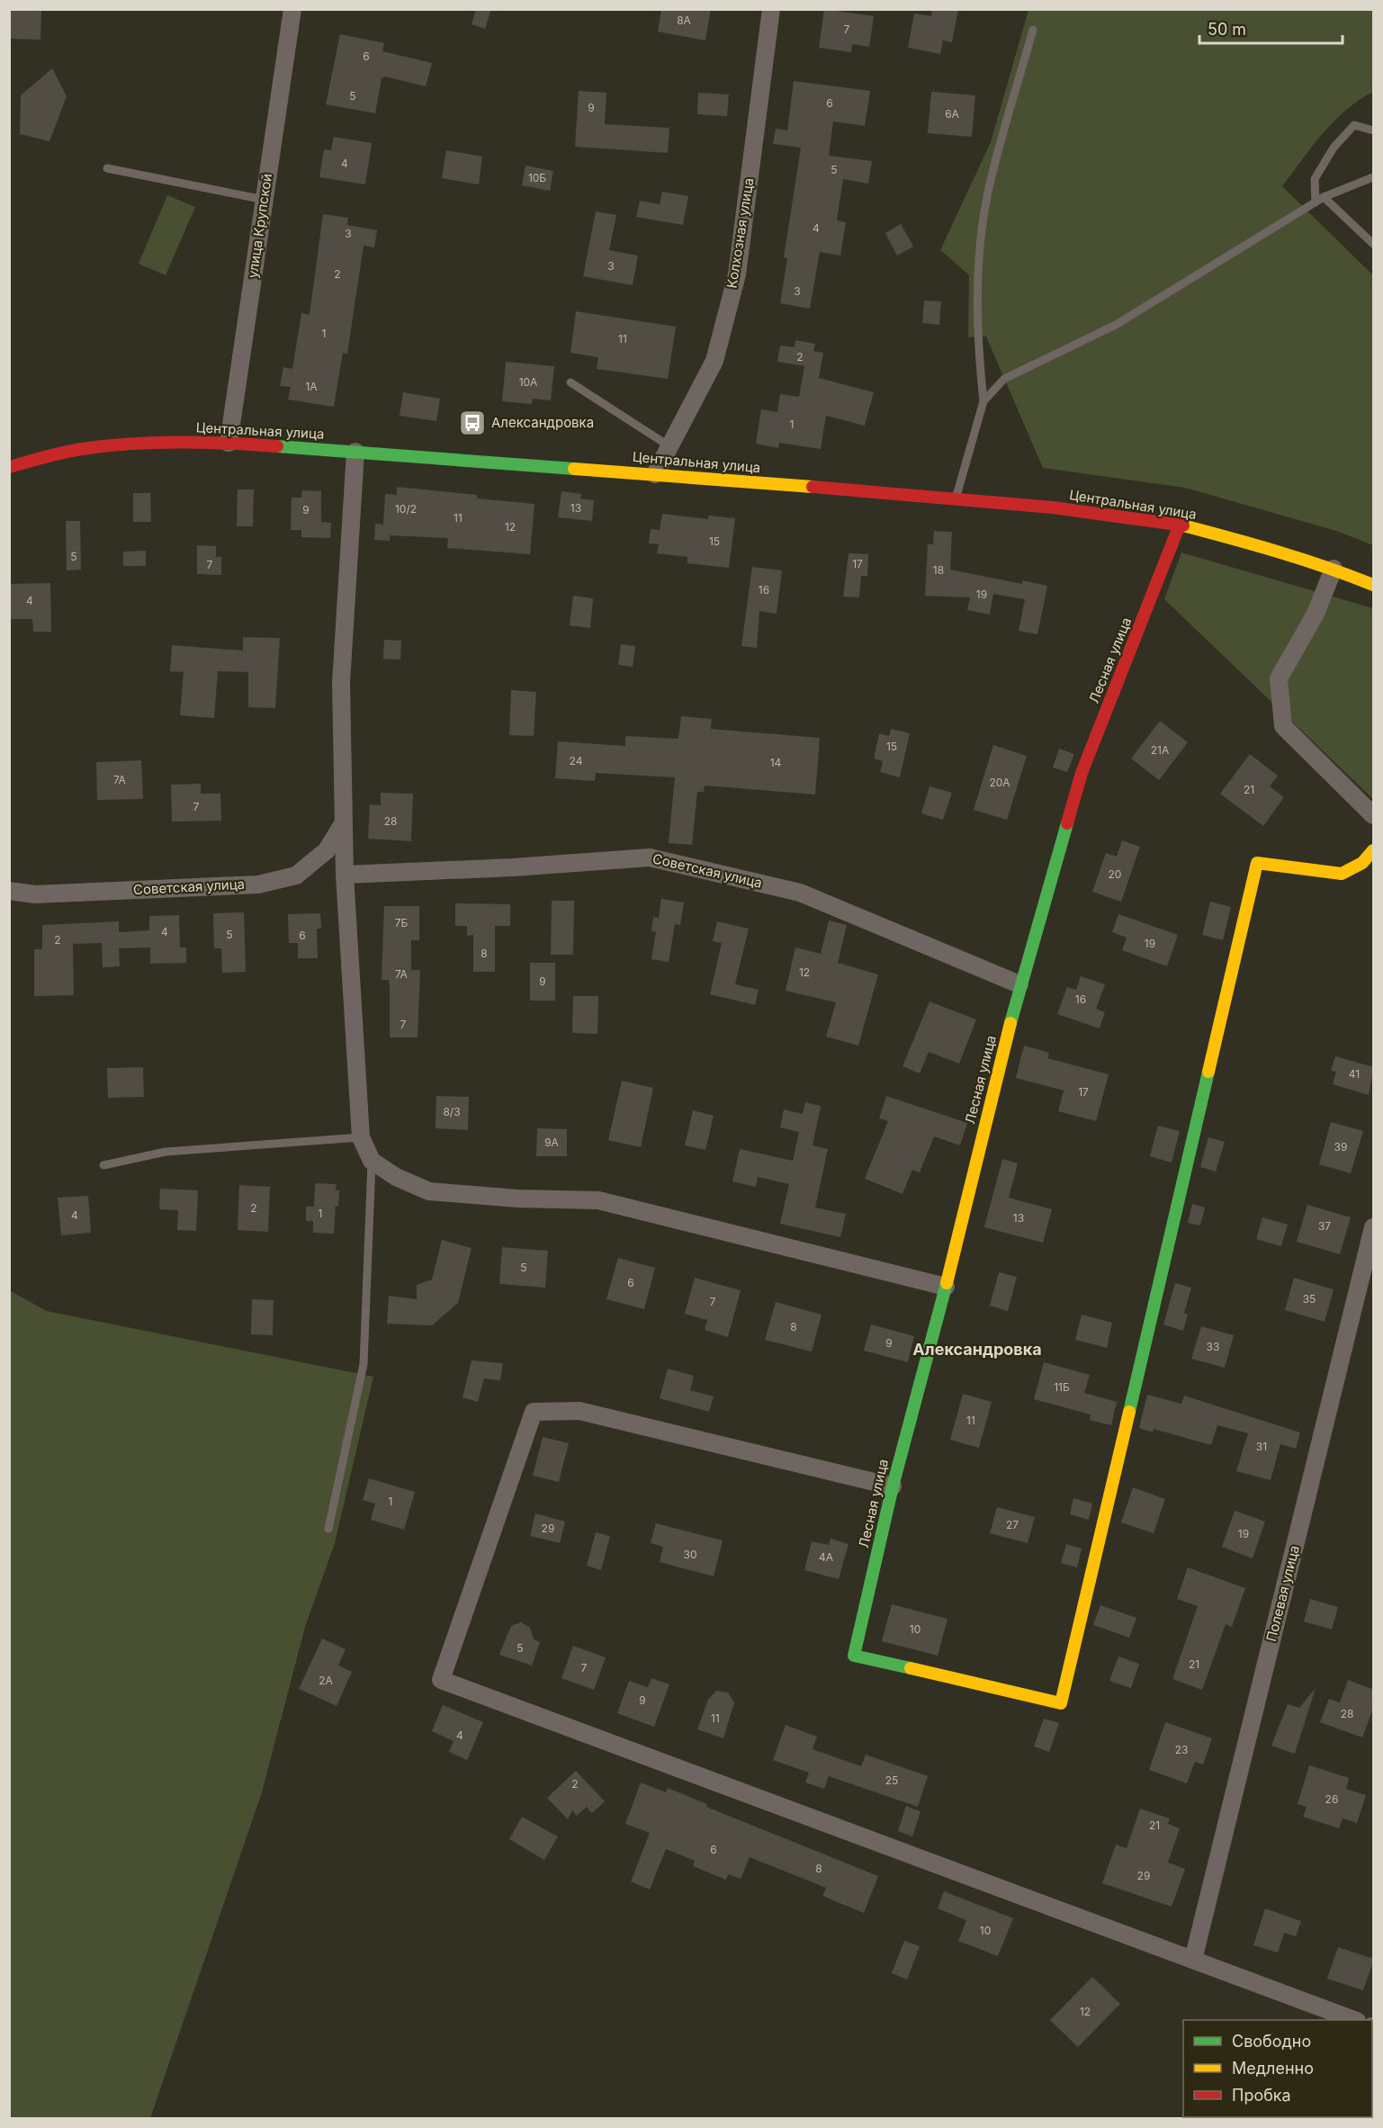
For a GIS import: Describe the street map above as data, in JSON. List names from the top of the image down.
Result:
{
  "streets": {
    "street": [
      "улица Крупской",
      "Колхозная улица",
      "Центральная улица",
      "Лесная улица",
      "Советская улица",
      "Полевая улица"
    ]
  },
  "crossings": [
    ["улица Крупской", "Центральная улица"],
    ["Колхозная улица", "Центральная улица"],
    ["Центральная улица", "Лесная улица"],
    ["Лесная улица", "Советская улица"]
  ],
  "districts": ["Александровка"],
  "places": {
    "bus stop": ["Александровка"]
  },
  "house_numbers": [
    "8А",
    "7",
    "6",
    "5",
    "6",
    "9",
    "6А",
    "4",
    "5",
    "10Б",
    "4",
    "3",
    "3",
    "2",
    "3",
    "1",
    "11",
    "2",
    "10А",
    "1А",
    "1",
    "13",
    "10/2",
    "9",
    "11",
    "12",
    "15",
    "5",
    "17",
    "7",
    "18",
    "16",
    "19",
    "4",
    "15",
    "21А",
    "24",
    "14",
    "7А",
    "20А",
    "21",
    "7",
    "28",
    "20",
    "7Б",
    "4",
    "5",
    "6",
    "2",
    "19",
    "8",
    "12",
    "7А",
    "9",
    "16",
    "7",
    "41",
    "17",
    "8/3",
    "9А",
    "39",
    "2",
    "1",
    "4",
    "13",
    "37",
    "5",
    "6",
    "35",
    "7",
    "8",
    "9",
    "33",
    "11Б",
    "11",
    "31",
    "1",
    "27",
    "29",
    "19",
    "30",
    "4А",
    "10",
    "5",
    "21",
    "7",
    "2А",
    "9",
    "28",
    "11",
    "4",
    "23",
    "25",
    "2",
    "26",
    "21",
    "6",
    "8",
    "29",
    "10",
    "12"
  ],
  "legend": ["Свободно", "Медленно", "Пробка"],
  "scale_bar": "50 m"
}
